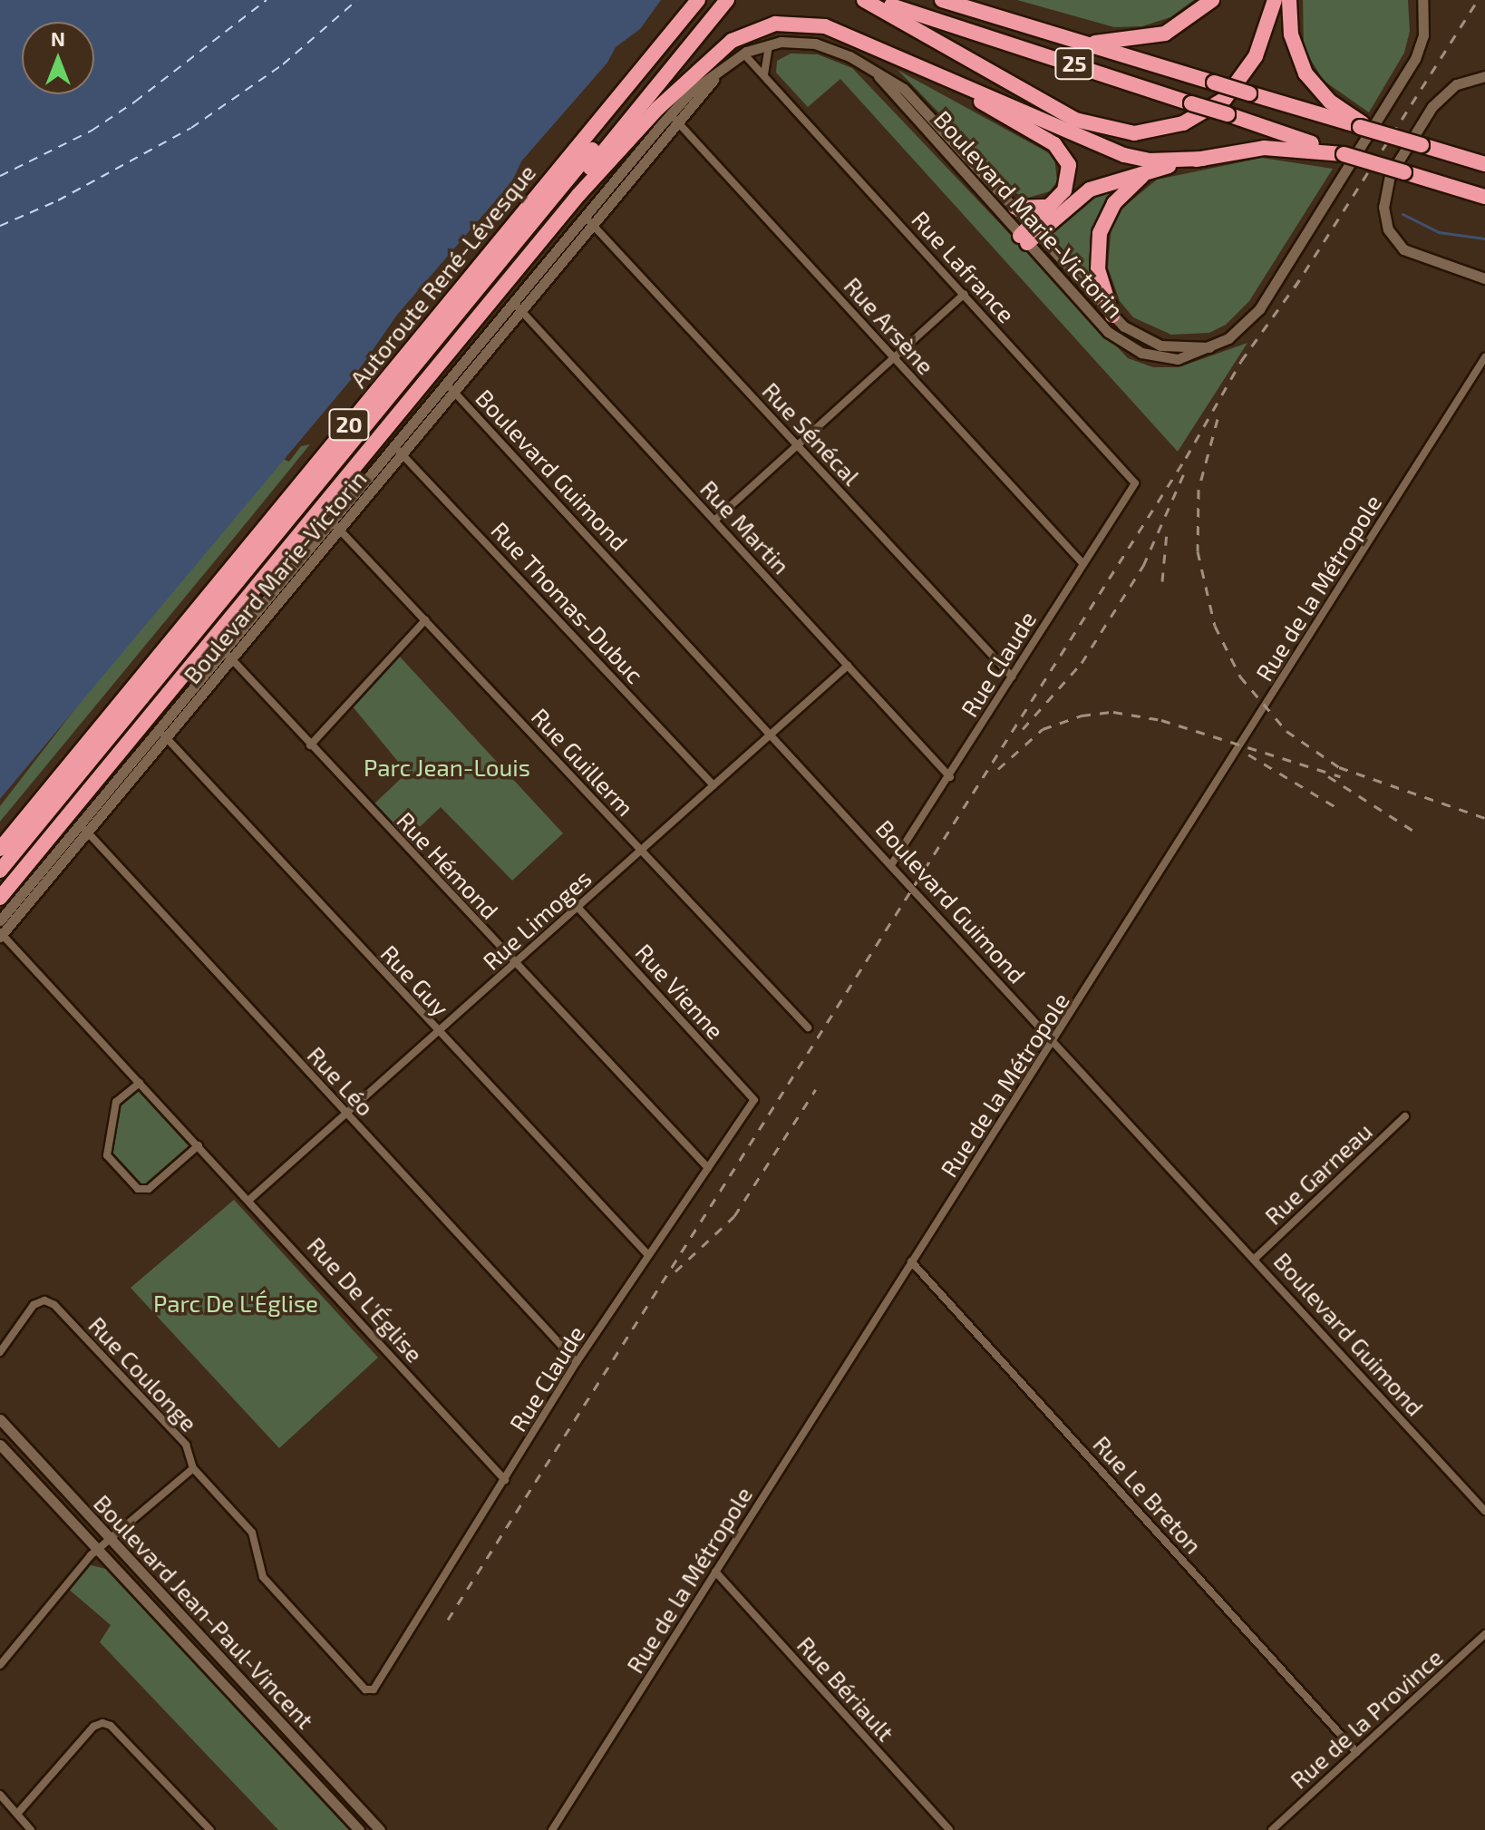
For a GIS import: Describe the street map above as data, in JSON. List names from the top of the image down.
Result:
{
  "streets": {
    "highway": ["25", "Autoroute René-Lévesque", "20"],
    "street": [
      "Boulevard Marie-Victorin",
      "Rue Lafrance",
      "Rue Arsène",
      "Rue Sénécal",
      "Boulevard Guimond",
      "Rue Martin",
      "Rue de la Métropole",
      "Rue Thomas-Dubuc",
      "Rue Claude",
      "Rue Guillerm",
      "Rue Hémond",
      "Rue Limoges",
      "Rue Guy",
      "Rue Vienne",
      "Rue Léo",
      "Rue Garneau",
      "Rue De L'Église",
      "Rue Coulonge",
      "Rue Le Breton",
      "Boulevard Jean-Paul-Vincent",
      "Rue Bériault",
      "Rue de la Province"
    ]
  },
  "crossings": [
    ["Boulevard Marie-Victorin", "Rue Lafrance"],
    ["Boulevard Marie-Victorin", "Rue Arsène"],
    ["Boulevard Marie-Victorin", "Rue Sénécal"],
    ["Boulevard Marie-Victorin", "Boulevard Guimond"],
    ["Boulevard Marie-Victorin", "Rue Martin"],
    ["Boulevard Marie-Victorin", "Rue Thomas-Dubuc"],
    ["Boulevard Marie-Victorin", "Rue Guillerm"],
    ["Boulevard Marie-Victorin", "Rue Hémond"],
    ["Boulevard Marie-Victorin", "Rue Guy"],
    ["Boulevard Marie-Victorin", "Rue Léo"],
    ["Boulevard Marie-Victorin", "Rue De L'Église"],
    ["Rue Lafrance", "Rue Claude"],
    ["Rue Arsène", "Rue Claude"],
    ["Rue Sénécal", "Rue Claude"],
    ["Boulevard Guimond", "Rue de la Métropole"],
    ["Boulevard Guimond", "Rue Claude"],
    ["Boulevard Guimond", "Rue Limoges"],
    ["Boulevard Guimond", "Rue Garneau"],
    ["Rue Martin", "Rue Claude"],
    ["Rue Martin", "Rue Limoges"],
    ["Rue de la Métropole", "Rue Le Breton"],
    ["Rue de la Métropole", "Rue Bériault"],
    ["Rue Thomas-Dubuc", "Rue Limoges"],
    ["Rue Claude", "Rue Hémond"],
    ["Rue Claude", "Rue Guy"],
    ["Rue Claude", "Rue Vienne"],
    ["Rue Claude", "Rue Léo"],
    ["Rue Claude", "Rue De L'Église"],
    ["Rue Claude", "Rue Coulonge"],
    ["Rue Guillerm", "Rue Limoges"],
    ["Rue Hémond", "Rue Limoges"],
    ["Rue Limoges", "Rue Guy"],
    ["Rue Limoges", "Rue Vienne"],
    ["Rue Limoges", "Rue Léo"],
    ["Rue Limoges", "Rue De L'Église"],
    ["Rue Le Breton", "Rue de la Province"]
  ],
  "parks": ["Parc Jean-Louis", "Parc De L'Église"],
  "north": "top"
}
